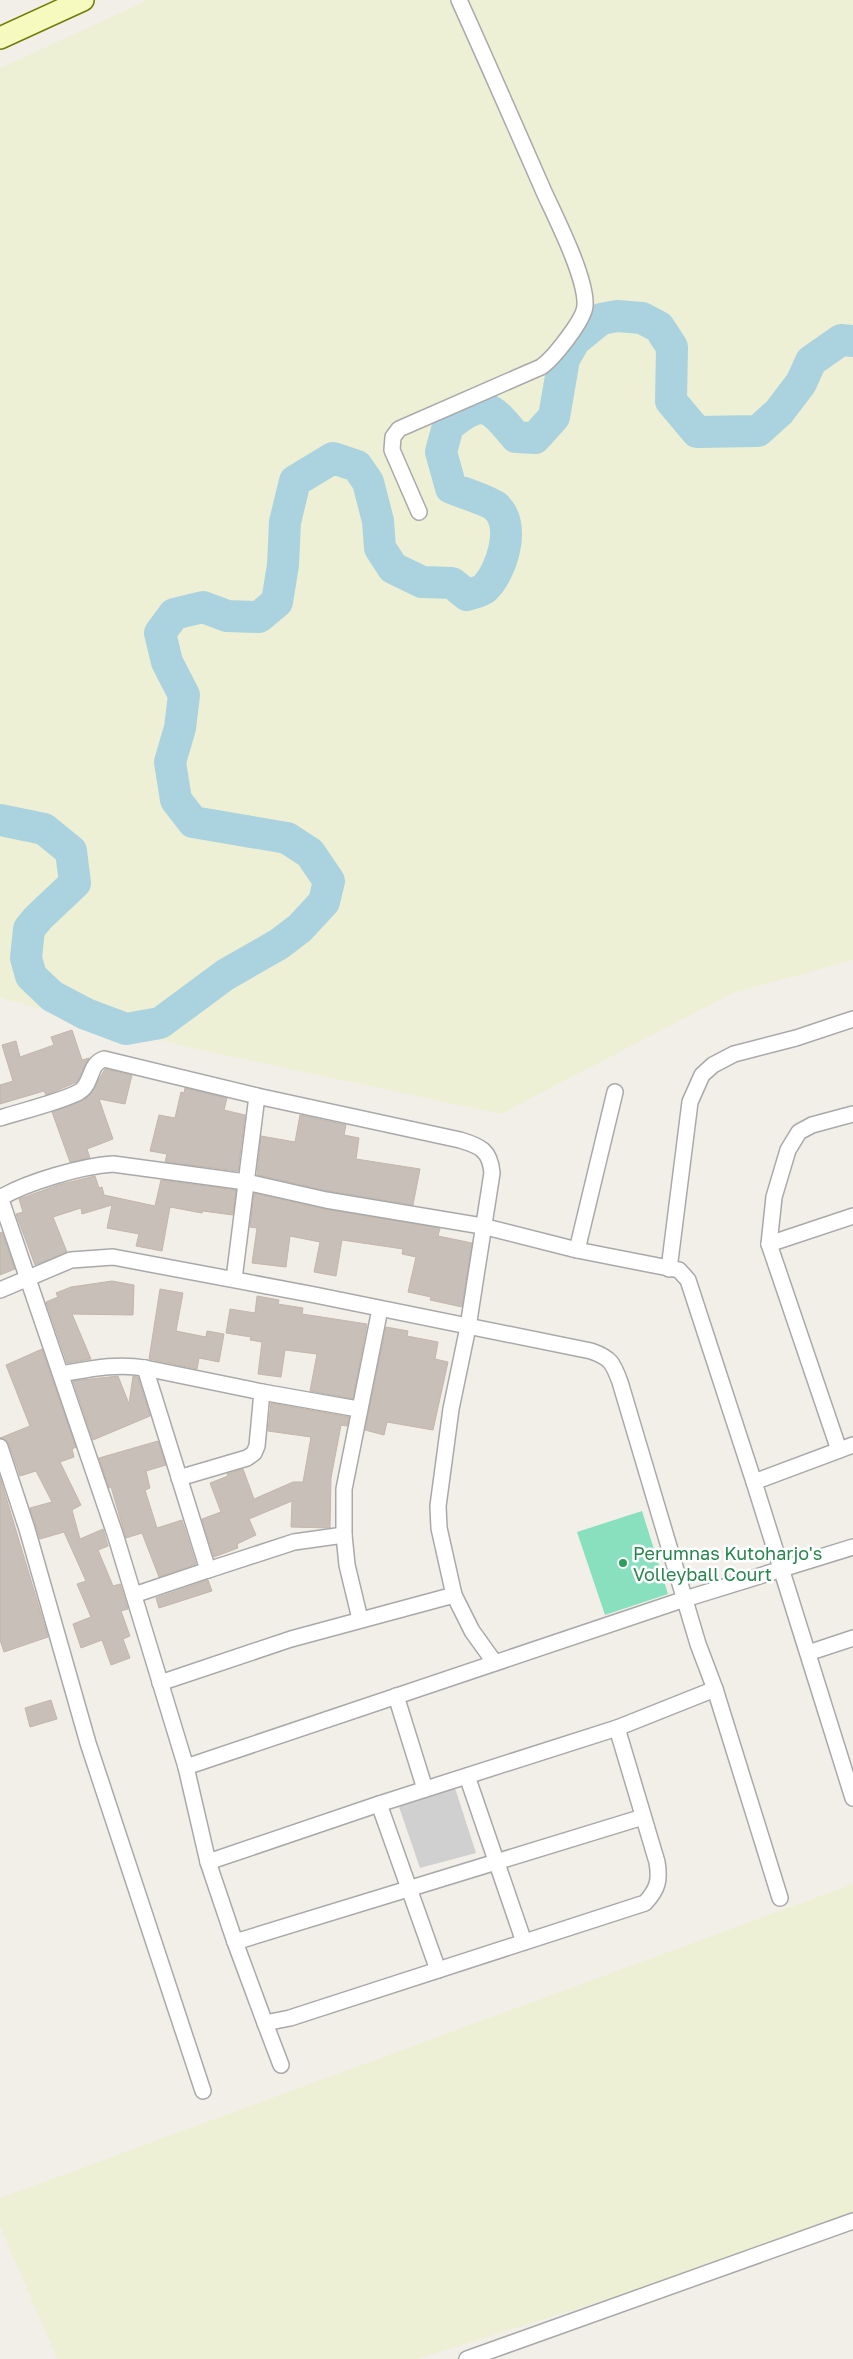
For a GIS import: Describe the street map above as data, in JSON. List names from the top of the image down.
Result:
{
  "places": ["Perumnas Kutoharjo's Volleyball Court"]
}
